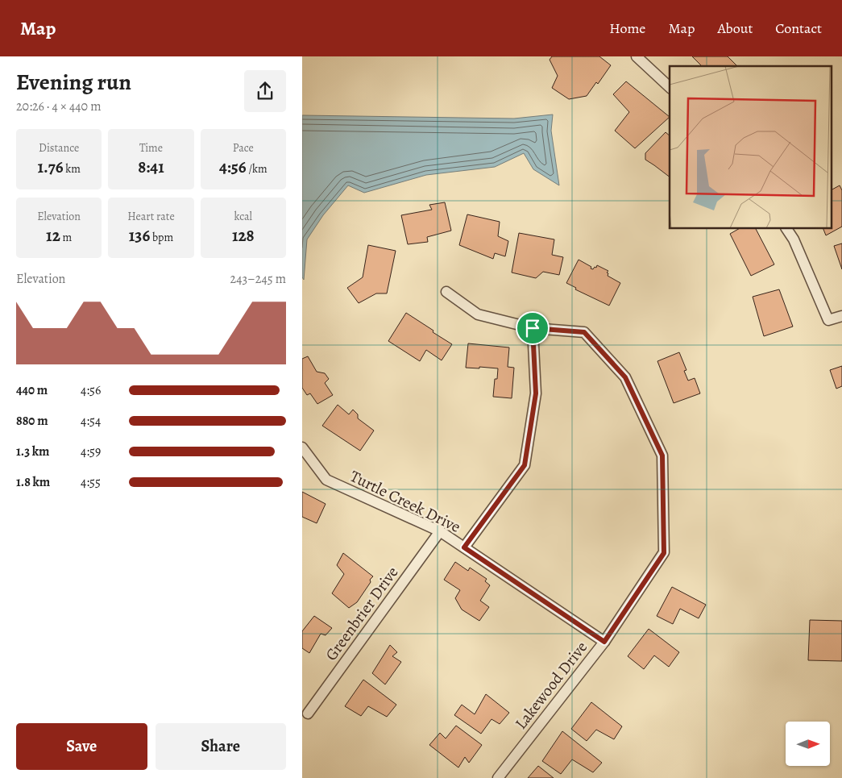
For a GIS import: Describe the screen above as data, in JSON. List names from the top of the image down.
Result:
{
  "streets": {
    "street": ["Turtle Creek Drive", "Greenbrier Drive", "Lakewood Drive"]
  },
  "crossings": [
    ["Turtle Creek Drive", "Greenbrier Drive"],
    ["Turtle Creek Drive", "Lakewood Drive"]
  ],
  "north": "right",
  "page": {
    "header": "Map",
    "nav": [
      "Home",
      "Map",
      "About",
      "Contact"
    ],
    "heading": ["Evening run", "20:26 · 4 × 440 m"],
    "stats": [
      ["Distance", "1.76 km"],
      ["Time", "8:41"],
      ["Pace", "4:56 /km"],
      ["Elevation", "12 m"],
      ["Heart rate", "136 bpm"],
      ["kcal", "128"]
    ],
    "chart": ["Elevation", "243–245 m"],
    "list": [
      {
        "name": "440 m",
        "note": "4:56"
      },
      {
        "name": "880 m",
        "note": "4:54"
      },
      {
        "name": "1.3 km",
        "note": "4:59"
      },
      {
        "name": "1.8 km",
        "note": "4:55"
      }
    ],
    "buttons": ["Save", "Share"]
  }
}
